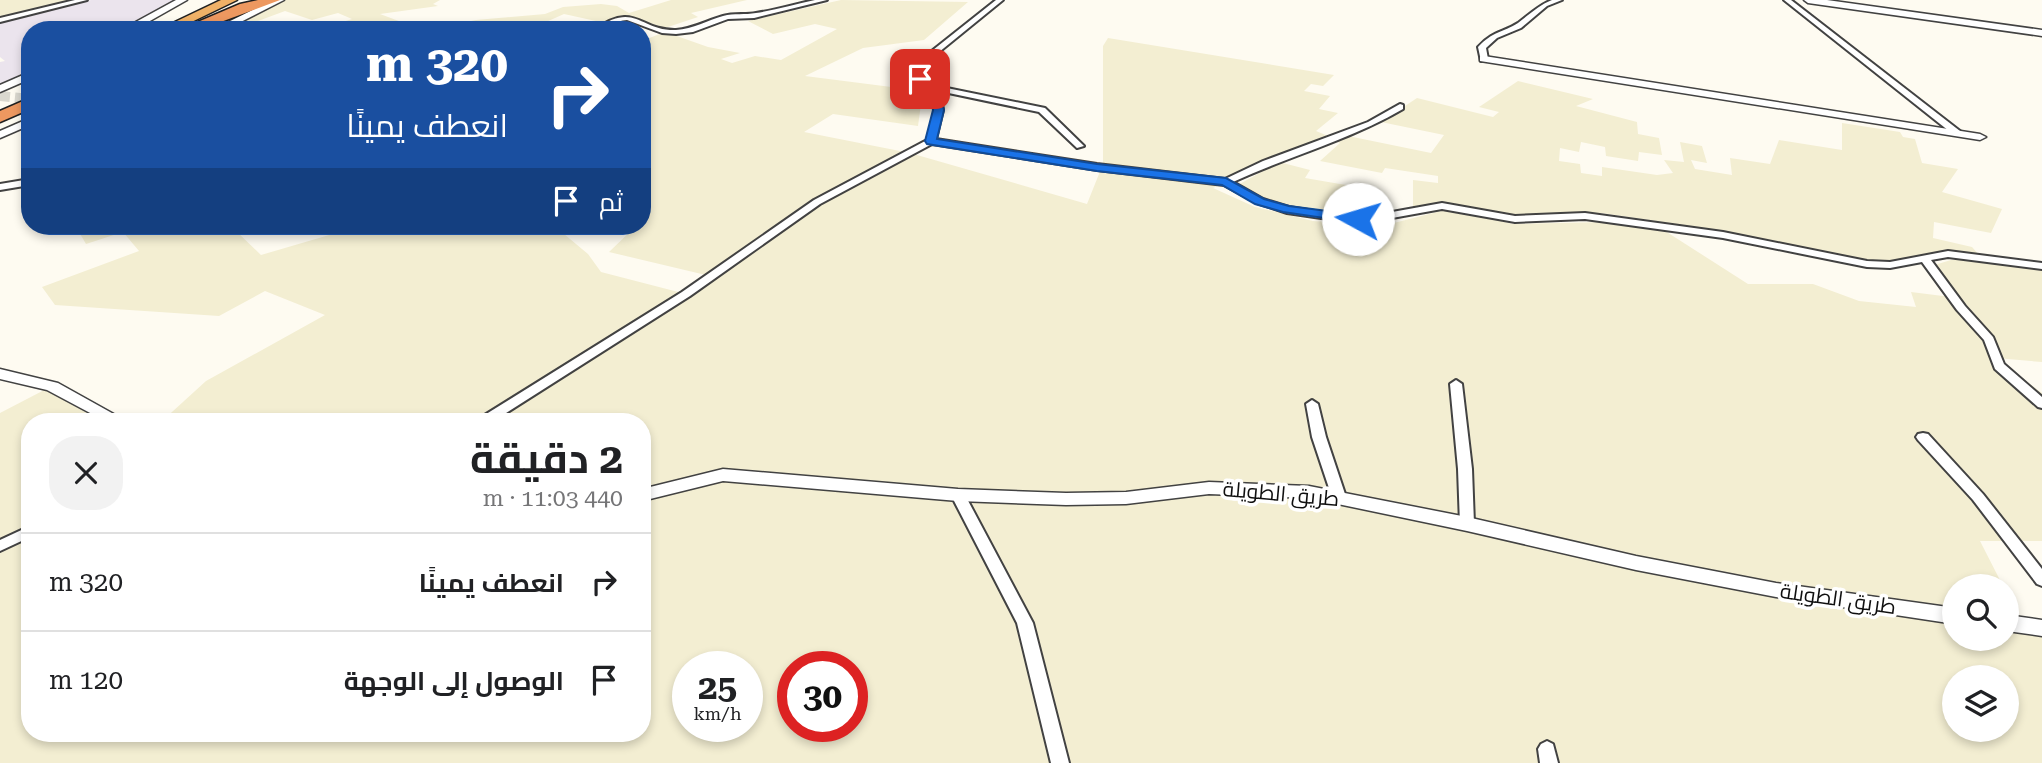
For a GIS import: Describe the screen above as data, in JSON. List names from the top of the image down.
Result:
{
  "streets": {
    "street": ["طريق الطويلة"]
  },
  "page": {
    "turn": ["320 m", "انعطف يمينًا"],
    "then": "ثم",
    "heading": ["2 دقيقة", "440 m · 11:03"],
    "list": [
      {
        "name": "انعطف يمينًا",
        "value": "320 m"
      },
      {
        "name": "الوصول إلى الوجهة",
        "value": "120 m"
      }
    ],
    "speed": "25 km/h",
    "limit": "30"
  }
}
